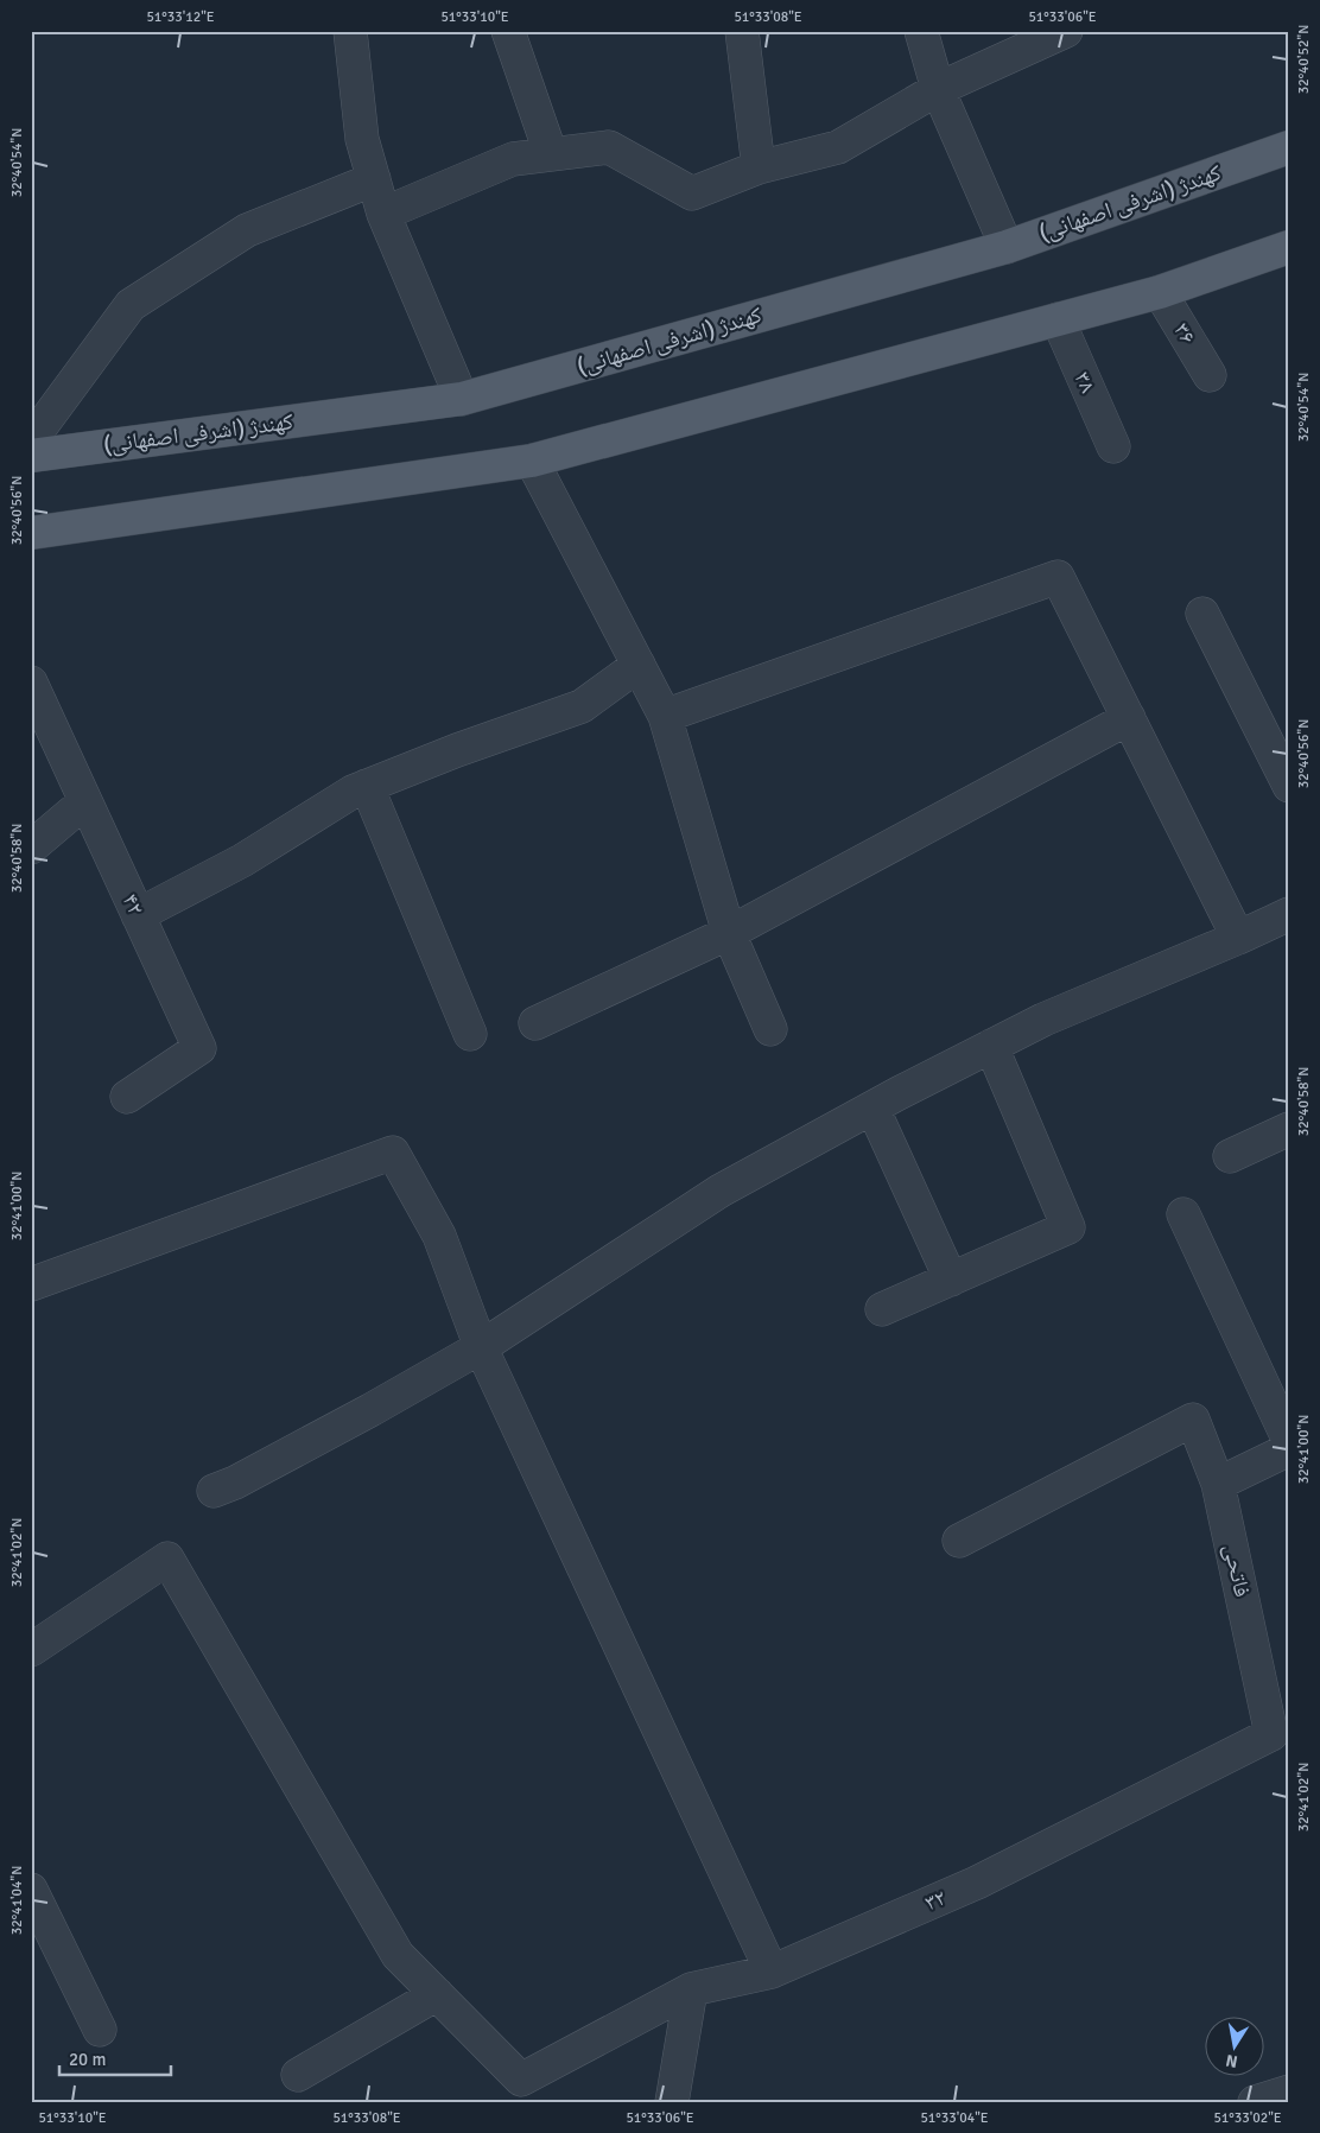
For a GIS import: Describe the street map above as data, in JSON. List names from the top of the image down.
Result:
{
  "streets": {
    "main road": ["کهندژ (اشرفی اصفهانی)"],
    "street": [
      "۳۶",
      "۳۸",
      "۴۲",
      "فاتحی",
      "۳۲"
    ]
  },
  "crossings": [
    ["فاتحی", "۳۲"]
  ],
  "scale_bar": "20 m",
  "north": "bottom",
  "coordinates": [
    "51°33'12\"E",
    "51°33'10\"E",
    "51°33'08\"E",
    "51°33'06\"E",
    "32°40'52\"N",
    "32°40'54\"N",
    "32°40'56\"N",
    "32°40'58\"N",
    "32°41'00\"N",
    "32°41'02\"N",
    "32°41'04\"N",
    "51°33'04\"E",
    "51°33'02\"E"
  ]
}
